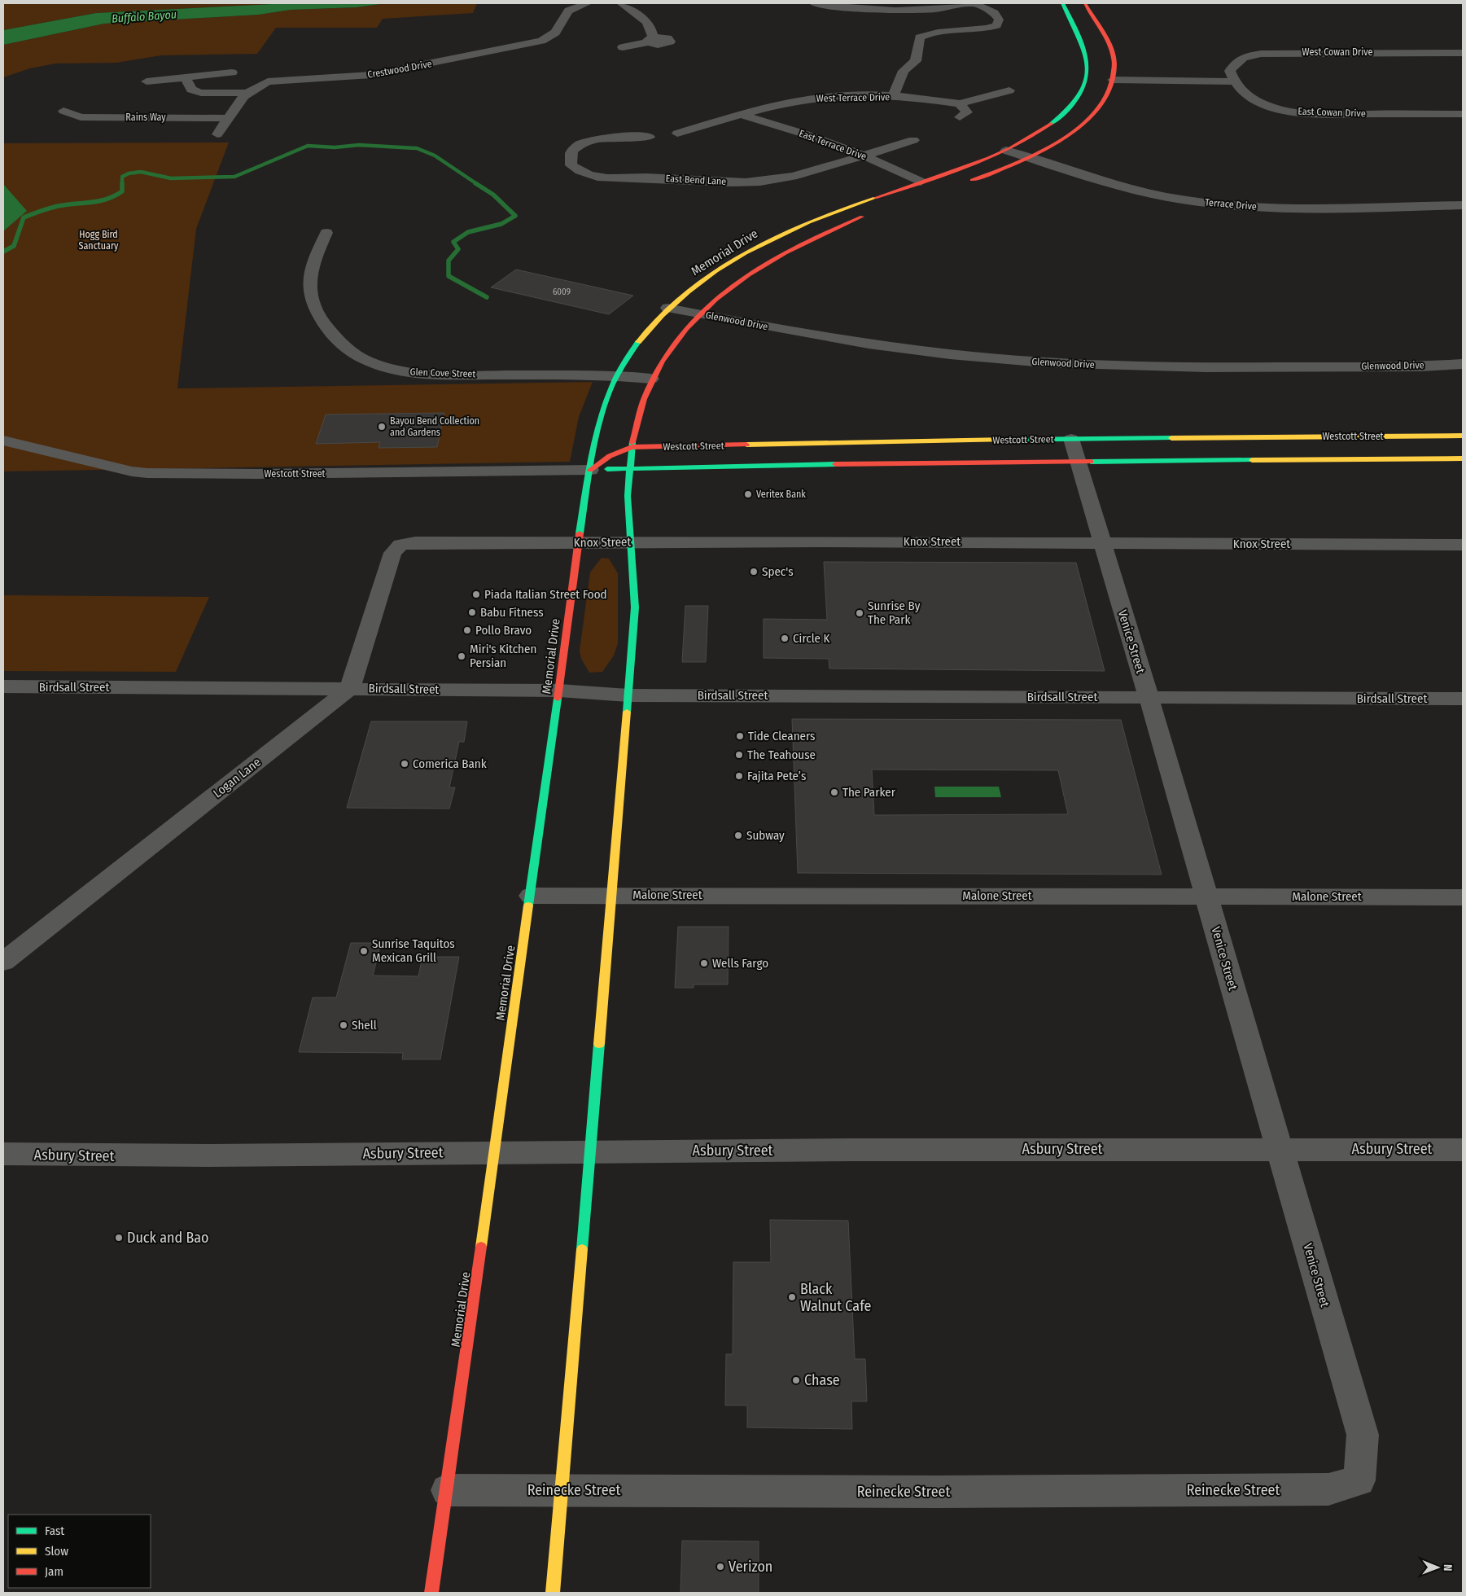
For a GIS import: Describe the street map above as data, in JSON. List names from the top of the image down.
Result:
{
  "streets": {
    "main road": ["Memorial Drive", "Westcott Street"],
    "street": [
      "West Cowan Drive",
      "Crestwood Drive",
      "West Terrace Drive",
      "East Cowan Drive",
      "Rains Way",
      "East Terrace Drive",
      "East Bend Lane",
      "Terrace Drive",
      "Glenwood Drive",
      "Glen Cove Street",
      "Knox Street",
      "Venice Street",
      "Birdsall Street",
      "Logan Lane",
      "Malone Street",
      "Asbury Street",
      "Reinecke Street"
    ]
  },
  "crossings": [
    ["West Cowan Drive", "East Cowan Drive"],
    ["Crestwood Drive", "Rains Way"],
    ["West Terrace Drive", "East Terrace Drive"],
    ["West Terrace Drive", "East Bend Lane"],
    ["East Terrace Drive", "East Bend Lane"],
    ["East Terrace Drive", "Memorial Drive"],
    ["Terrace Drive", "Memorial Drive"],
    ["Memorial Drive", "Glenwood Drive"],
    ["Memorial Drive", "Glen Cove Street"],
    ["Memorial Drive", "Westcott Street"],
    ["Memorial Drive", "Knox Street"],
    ["Memorial Drive", "Birdsall Street"],
    ["Memorial Drive", "Malone Street"],
    ["Memorial Drive", "Asbury Street"],
    ["Memorial Drive", "Reinecke Street"],
    ["Westcott Street", "Venice Street"],
    ["Knox Street", "Venice Street"],
    ["Knox Street", "Birdsall Street"],
    ["Knox Street", "Logan Lane"],
    ["Venice Street", "Birdsall Street"],
    ["Venice Street", "Malone Street"],
    ["Venice Street", "Asbury Street"],
    ["Venice Street", "Reinecke Street"],
    ["Birdsall Street", "Logan Lane"]
  ],
  "water": ["Buffalo Bayou"],
  "parks": ["Hogg Bird Sanctuary"],
  "places": [
    "Bayou Bend Collection and Gardens",
    "Veritex Bank",
    "Spec's",
    "Piada Italian Street Food",
    "Babu Fitness",
    "Sunrise By The Park",
    "Pollo Bravo",
    "Circle K",
    "Miri's Kitchen Persian",
    "Tide Cleaners",
    "The Teahouse",
    "Comerica Bank",
    "Fajita Pete’s",
    "The Parker",
    "Subway",
    "Sunrise Taquitos Mexican Grill",
    "Wells Fargo",
    "Shell",
    "Duck and Bao",
    "Black Walnut Cafe",
    "Chase",
    "Verizon"
  ],
  "house_numbers": ["6009"],
  "legend": ["Fast", "Slow", "Jam"],
  "north": "right"
}
